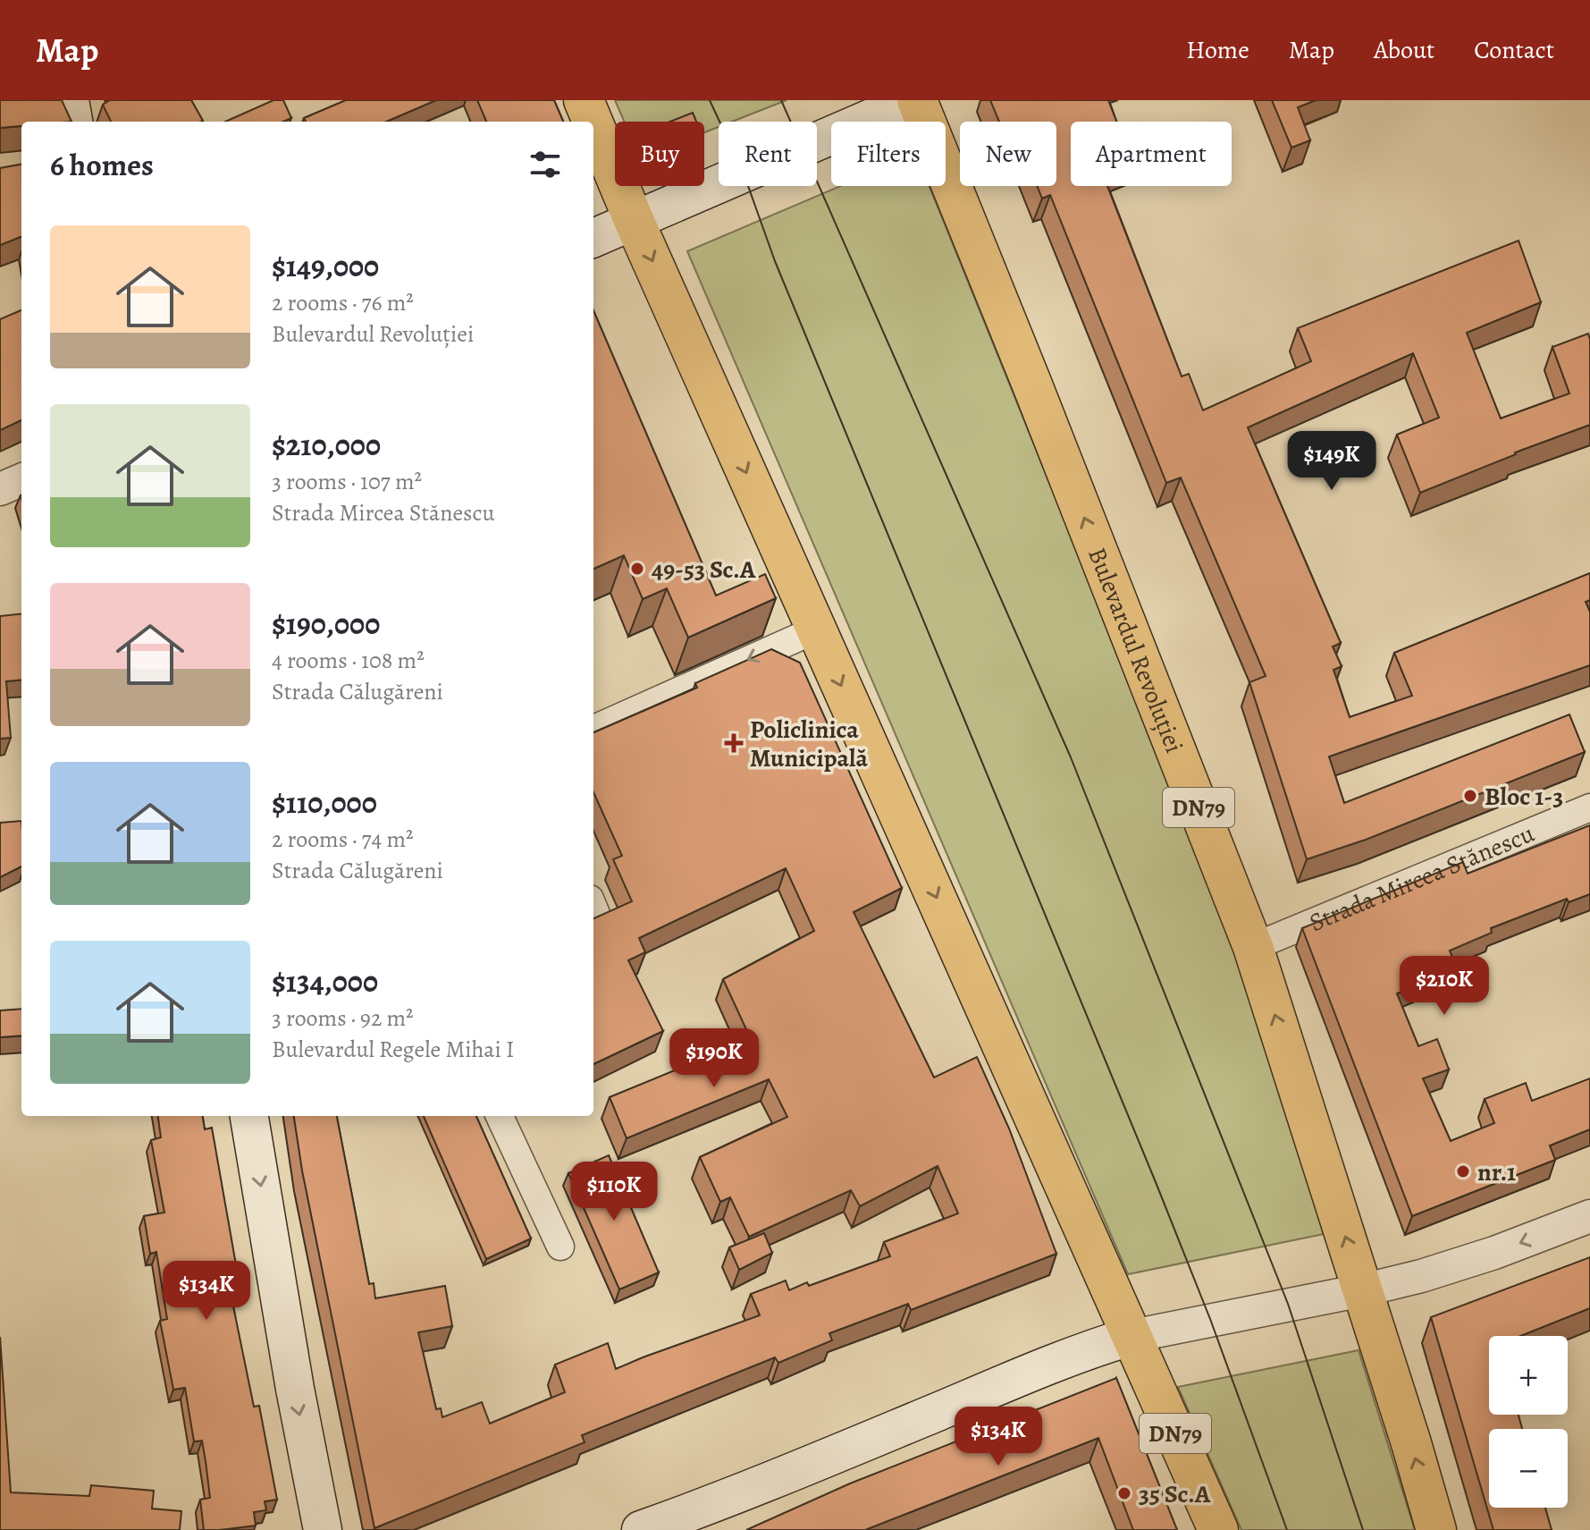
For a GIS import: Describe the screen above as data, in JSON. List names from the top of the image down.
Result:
{
  "streets": {
    "main road": ["Bulevardul Revoluției", "DN79"],
    "street": ["Strada Mircea Stănescu"]
  },
  "crossings": [
    ["Bulevardul Revoluției", "DN79"],
    ["Bulevardul Revoluției", "Strada Mircea Stănescu"]
  ],
  "places": {
    "other": [
      "49-53 Sc.A",
      "Bloc 1-3",
      "nr.1",
      "35 Sc.A"
    ],
    "health": ["Policlinica Municipală"]
  },
  "page": {
    "header": "Map",
    "nav": [
      "Home",
      "Map",
      "About",
      "Contact"
    ],
    "chip": [
      "Buy",
      "Rent",
      "Filters",
      "New",
      "Apartment"
    ],
    "heading": "6 homes",
    "list": [
      {
        "name": "$149,000",
        "note": "2 rooms · 76 m² · Bulevardul Revoluției"
      },
      {
        "name": "$210,000",
        "note": "3 rooms · 107 m² · Strada Mircea Stănescu"
      },
      {
        "name": "$190,000",
        "note": "4 rooms · 108 m² · Strada Călugăreni"
      },
      {
        "name": "$110,000",
        "note": "2 rooms · 74 m² · Strada Călugăreni"
      },
      {
        "name": "$134,000",
        "note": "3 rooms · 92 m² · Bulevardul Regele Mihai I"
      }
    ],
    "price": [
      "$149K",
      "$210K",
      "$190K",
      "$110K",
      "$134K",
      "$134K"
    ],
    "map_buttons": ["+", "−"]
  }
}
